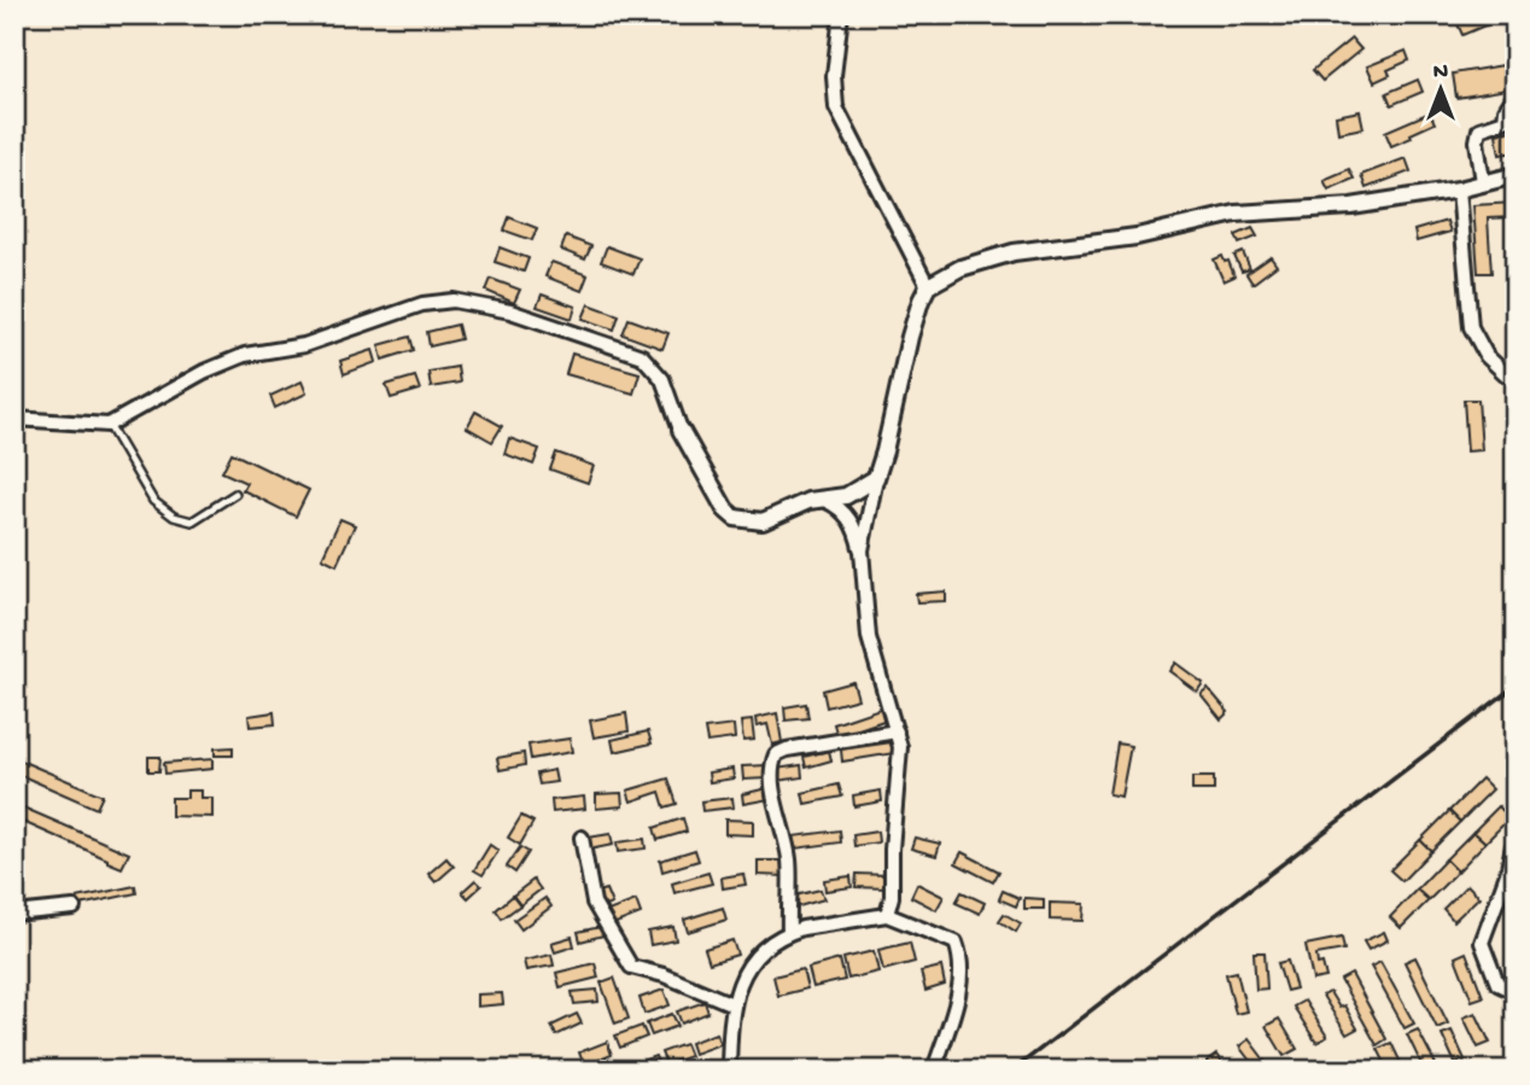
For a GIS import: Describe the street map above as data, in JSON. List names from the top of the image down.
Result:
{
  "north": "top"
}
